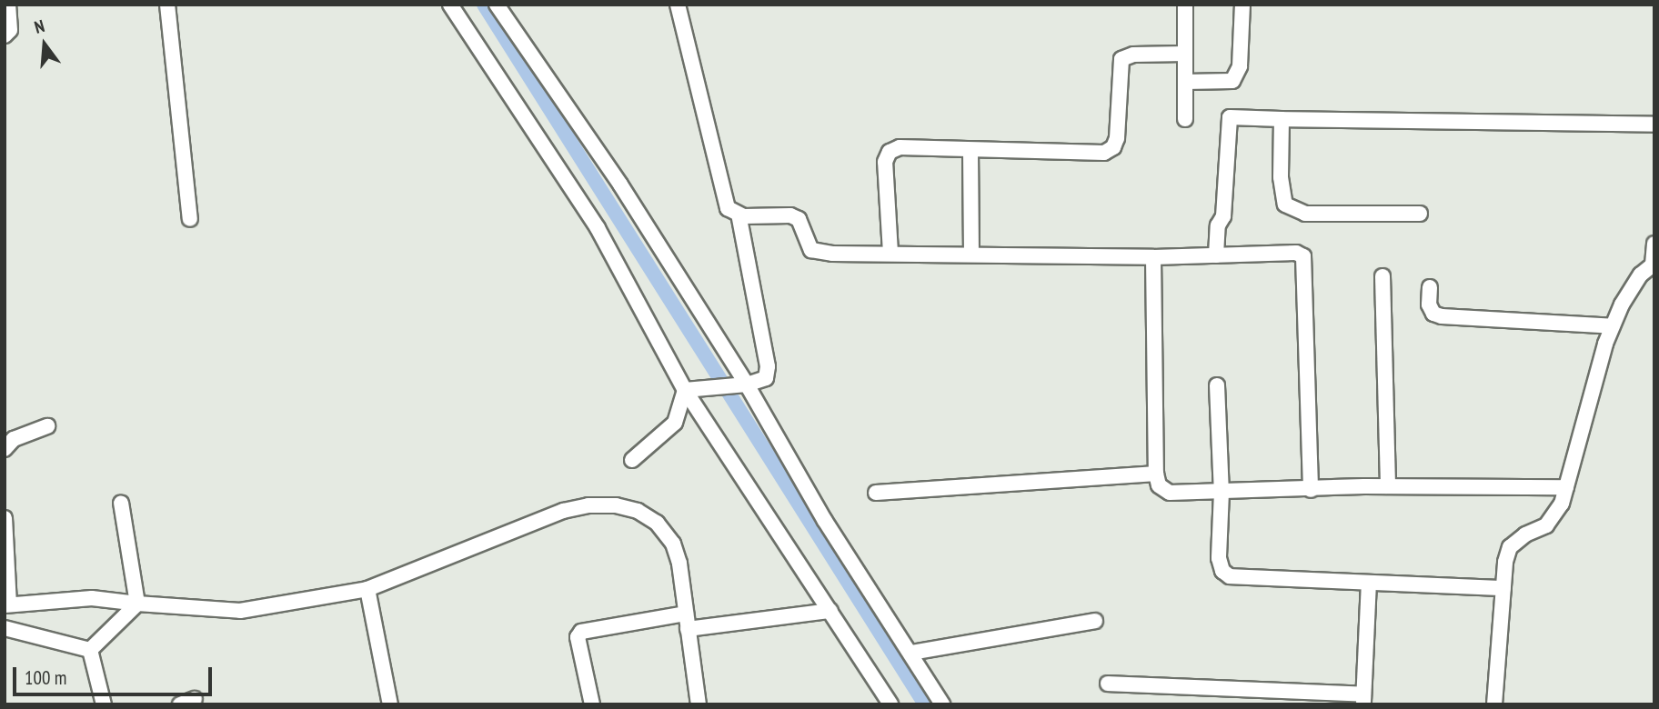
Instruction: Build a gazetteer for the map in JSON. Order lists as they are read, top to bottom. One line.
{"scale_bar":"100 m","north":"top"}
